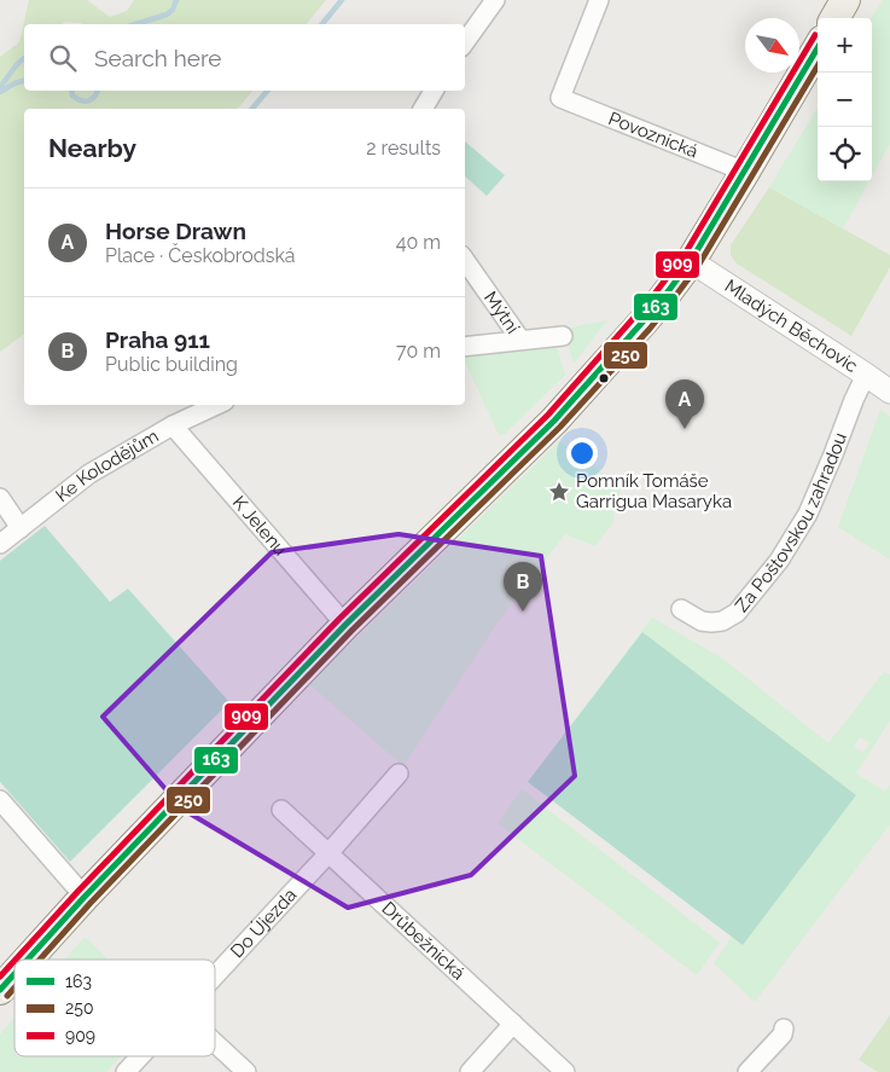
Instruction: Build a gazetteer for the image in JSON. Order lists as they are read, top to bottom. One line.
{"streets":{"street":["Povoznická","Mýtní","Mladých Běchovic","Ke Kolodějům","Za Poštovskou zahradou","K Jelenu","Do Újezda","Drůbežnická"]},"crossings":[["Mladých Běchovic","Za Poštovskou zahradou"],["Ke Kolodějům","K Jelenu"],["Do Újezda","Drůbežnická"]],"places":{"place":["Pomník Tomáše Garrigua Masaryka"]},"lines":["transit line 909","transit line 163","transit line 250"],"legend":["163","250","909"],"north":"bottom right","page":{"map_buttons":["+","−"],"search":"Search here","heading":["Nearby","2 results"],"list":[{"mark":"A","name":"Horse Drawn","note":"Place · Českobrodská","value":"40 m"},{"mark":"B","name":"Praha 911","note":"Public building","value":"70 m"}],"pins":["A","B"]}}
